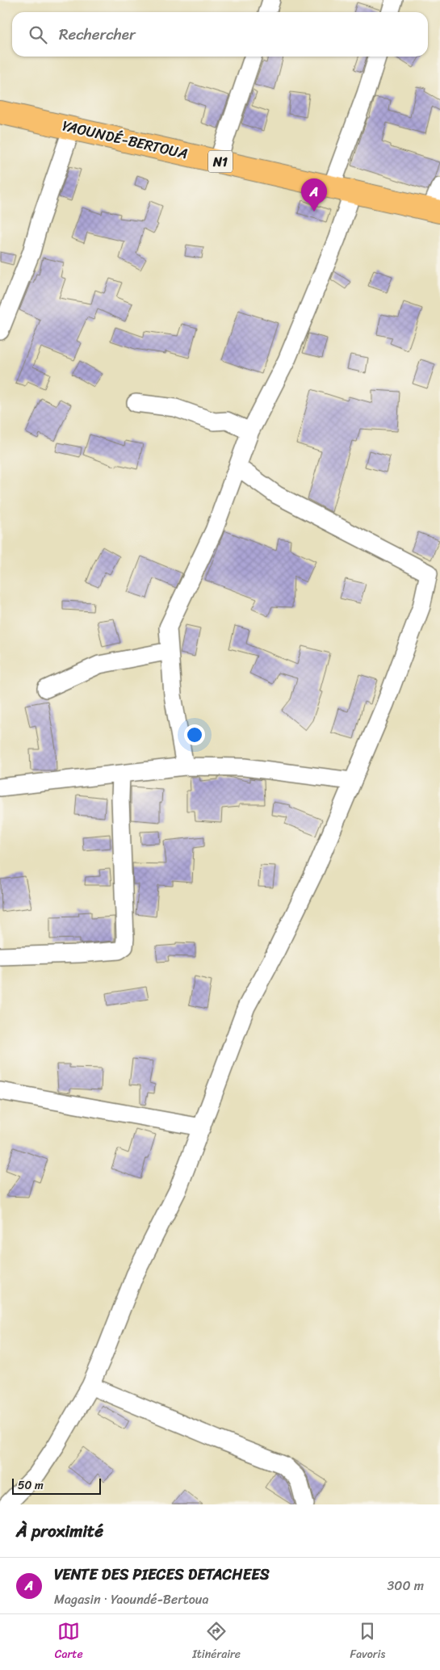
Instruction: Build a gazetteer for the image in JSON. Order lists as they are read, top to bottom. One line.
{"streets":{"highway":["YAOUNDÉ-BERTOUA","N1"]},"scale_bar":"50 m","page":{"search":"Rechercher","pins":"A","scale":"50 m","heading":"À proximité","list":[{"mark":"A","name":"VENTE DES PIECES DETACHEES","note":"Magasin · Yaoundé-Bertoua","value":"300 m"}],"nav":["Carte","Itinéraire","Favoris"]}}
